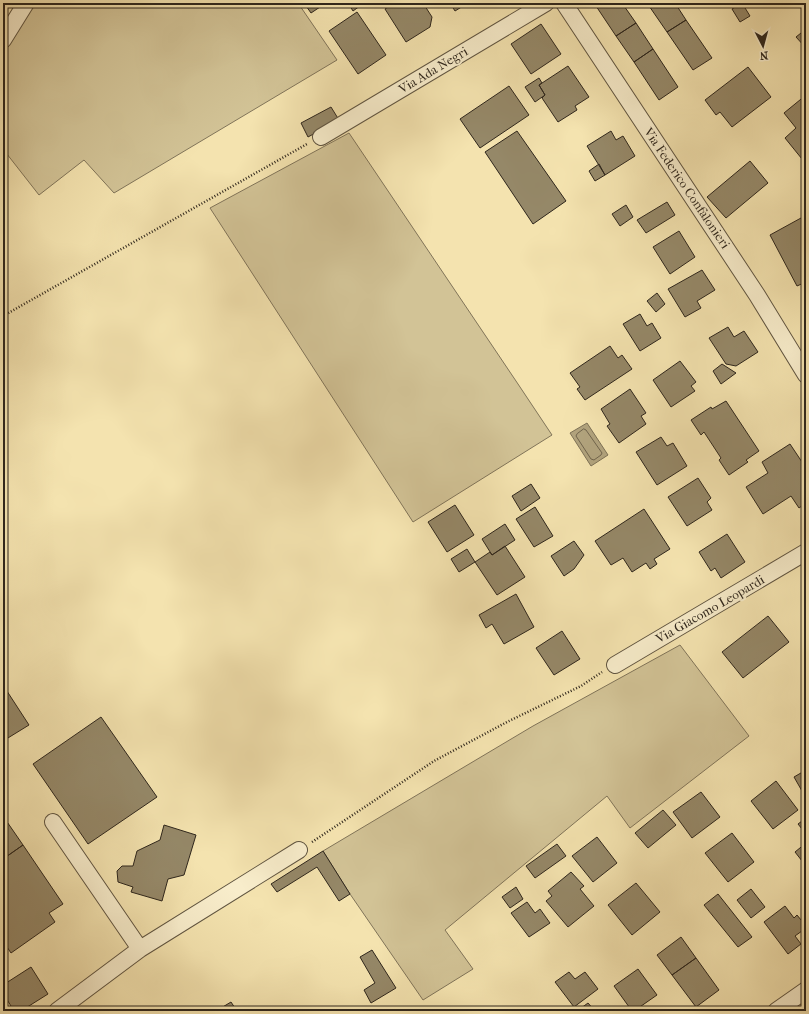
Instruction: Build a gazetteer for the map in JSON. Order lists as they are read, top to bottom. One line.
{"streets":{"street":["Via Ada Negri","Via Federico Confalonieri","Via Giacomo Leopardi"]},"north":"bottom"}
